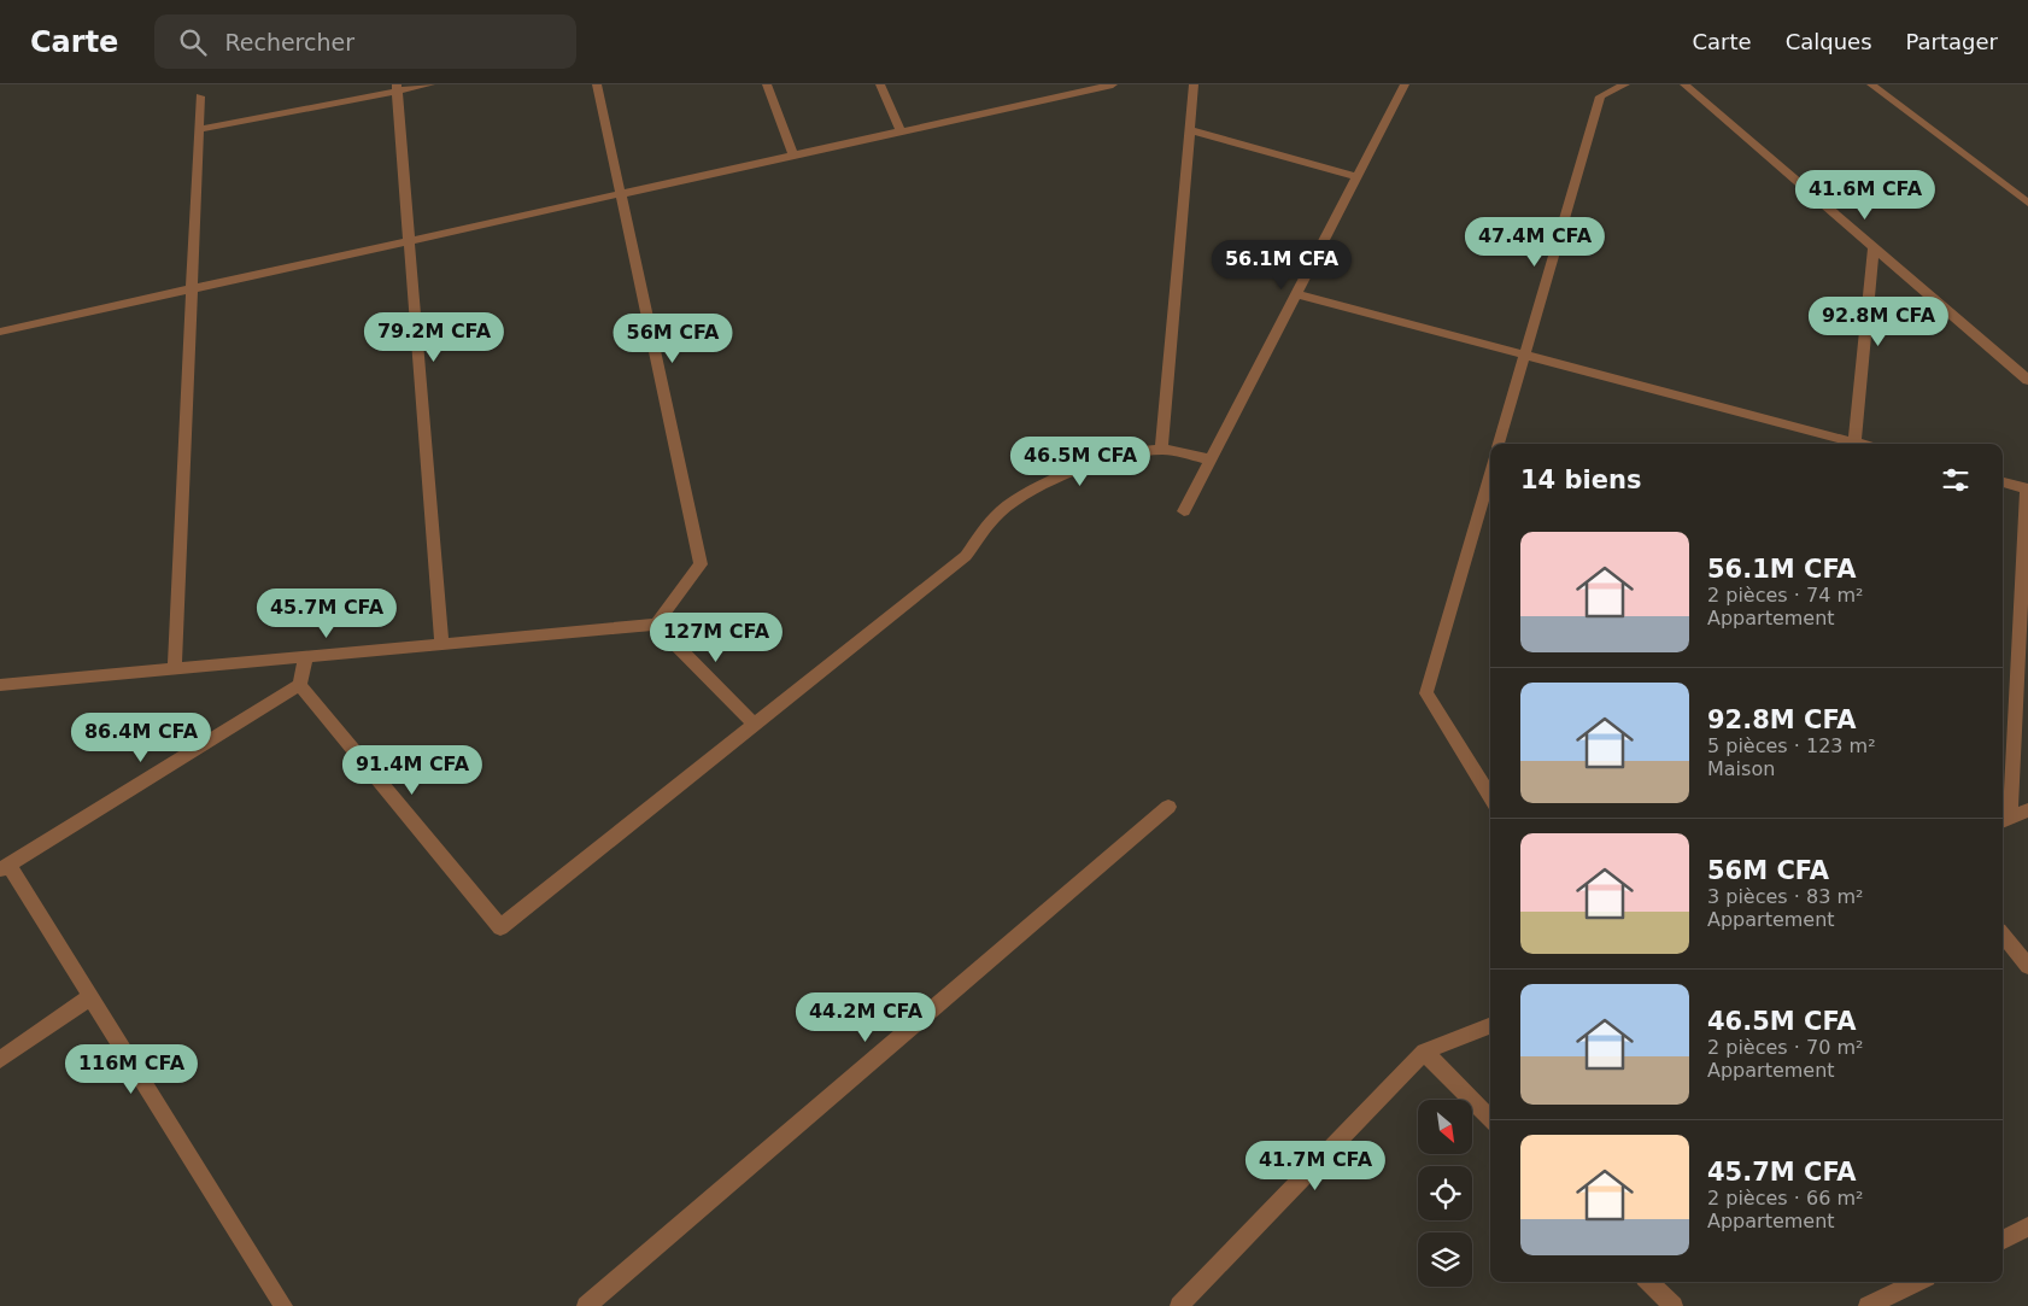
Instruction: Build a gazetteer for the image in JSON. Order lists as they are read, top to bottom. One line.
{"north":"bottom right","page":{"header":"Carte","search":"Rechercher","nav":["Carte","Calques","Partager"],"price":["41.6M CFA","47.4M CFA","56.1M CFA","92.8M CFA","79.2M CFA","56M CFA","46.5M CFA","45.7M CFA","127M CFA","86.4M CFA","91.4M CFA","44.2M CFA","116M CFA","41.7M CFA"],"heading":"14 biens","list":[{"name":"56.1M CFA","note":"2 pièces · 74 m² · Appartement"},{"name":"92.8M CFA","note":"5 pièces · 123 m² · Maison"},{"name":"56M CFA","note":"3 pièces · 83 m² · Appartement"},{"name":"46.5M CFA","note":"2 pièces · 70 m² · Appartement"},{"name":"45.7M CFA","note":"2 pièces · 66 m² · Appartement"}]}}
